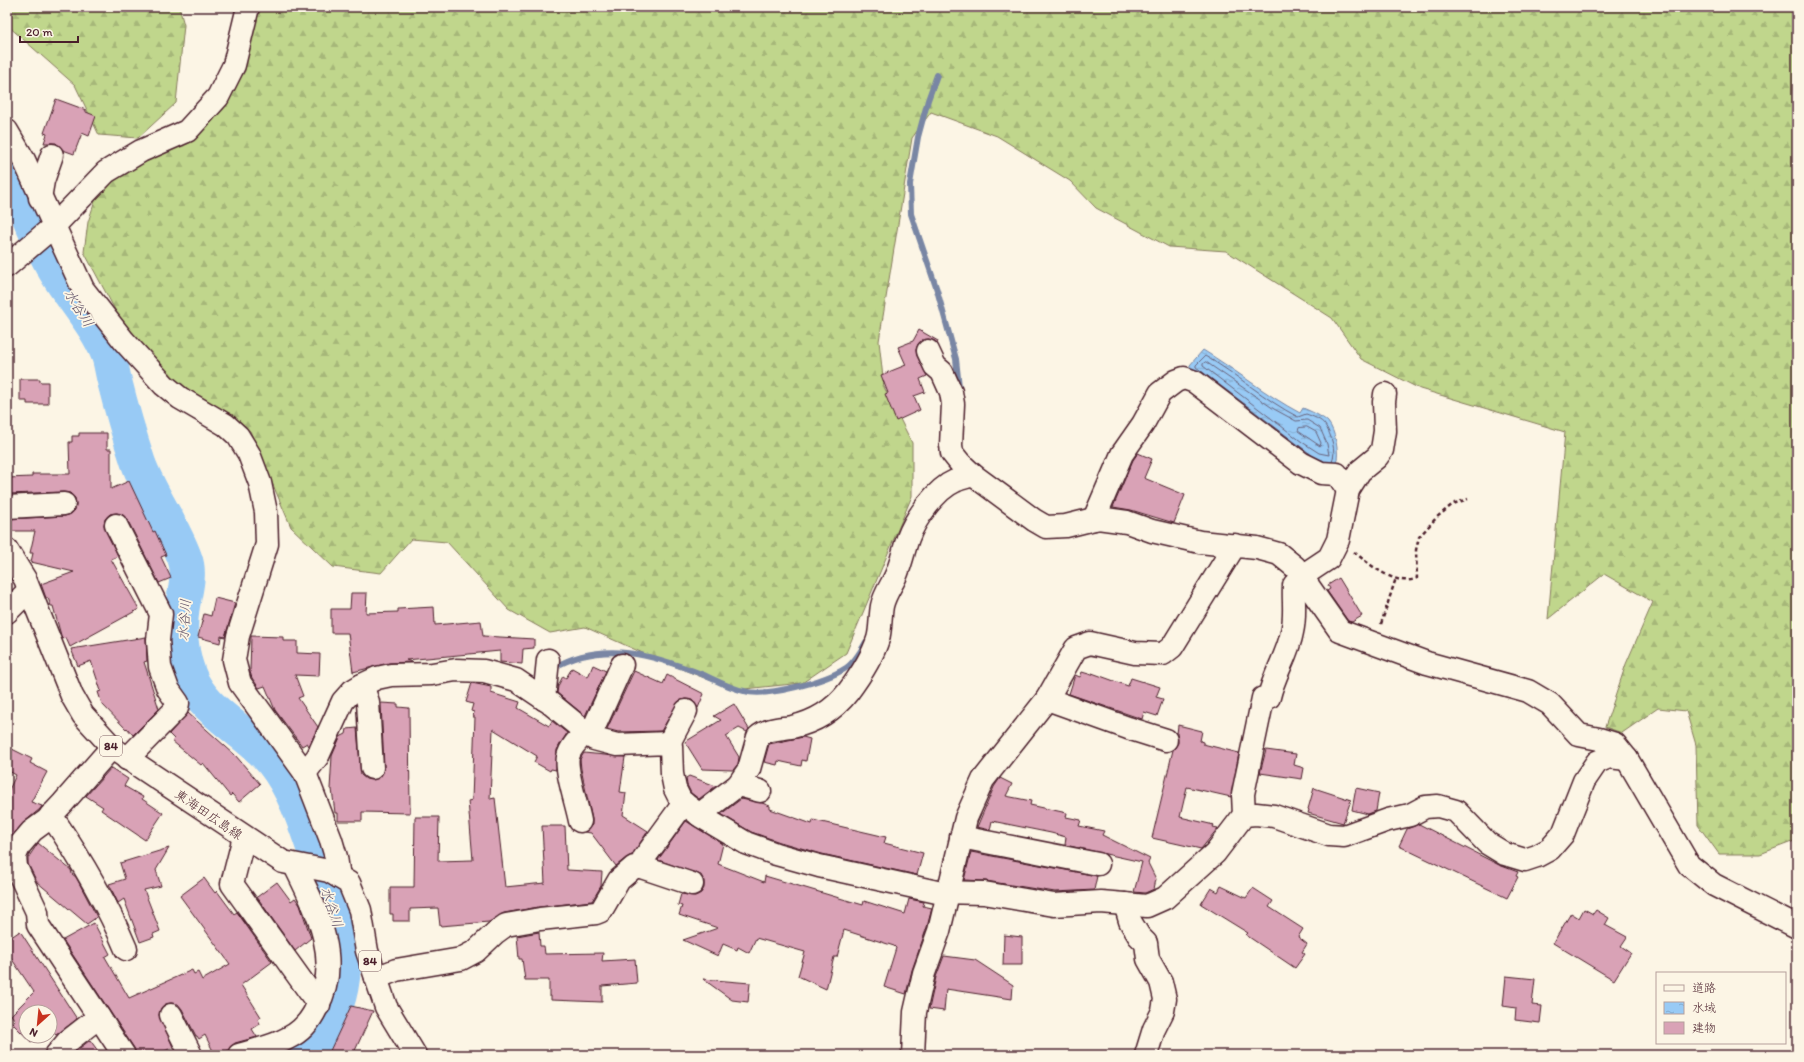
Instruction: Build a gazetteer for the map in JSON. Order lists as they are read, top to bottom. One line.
{"streets":{"street":["84","東海田広島線"]},"crossings":[["84","東海田広島線"]],"water":["水谷川"],"legend":["道路","水域","建物"],"scale_bar":"20 m","north":"bottom left"}
